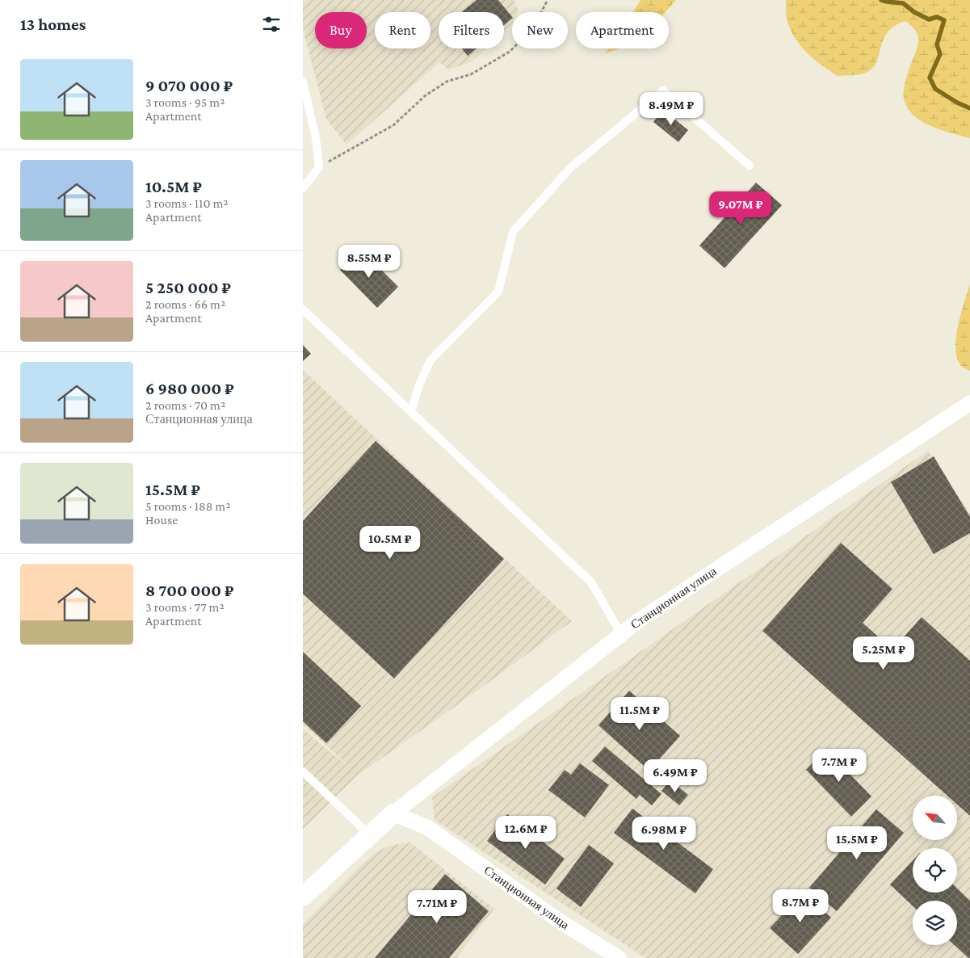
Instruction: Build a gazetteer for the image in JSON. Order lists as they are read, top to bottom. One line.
{"streets":{"street":["Станционная улица"]},"north":"top left","page":{"heading":"13 homes","chip":["Buy","Rent","Filters","New","Apartment"],"list":[{"name":"9 070 000 ₽","note":"3 rooms · 95 m² · Apartment"},{"name":"10.5M ₽","note":"3 rooms · 110 m² · Apartment"},{"name":"5 250 000 ₽","note":"2 rooms · 66 m² · Apartment"},{"name":"6 980 000 ₽","note":"2 rooms · 70 m² · Станционная улица"},{"name":"15.5M ₽","note":"5 rooms · 188 m² · House"},{"name":"8 700 000 ₽","note":"3 rooms · 77 m² · Apartment"}],"price":["8.49M ₽","9.07M ₽","8.55M ₽","10.5M ₽","5.25M ₽","11.5M ₽","7.7M ₽","6.49M ₽","12.6M ₽","6.98M ₽","15.5M ₽","8.7M ₽","7.71M ₽"]}}
